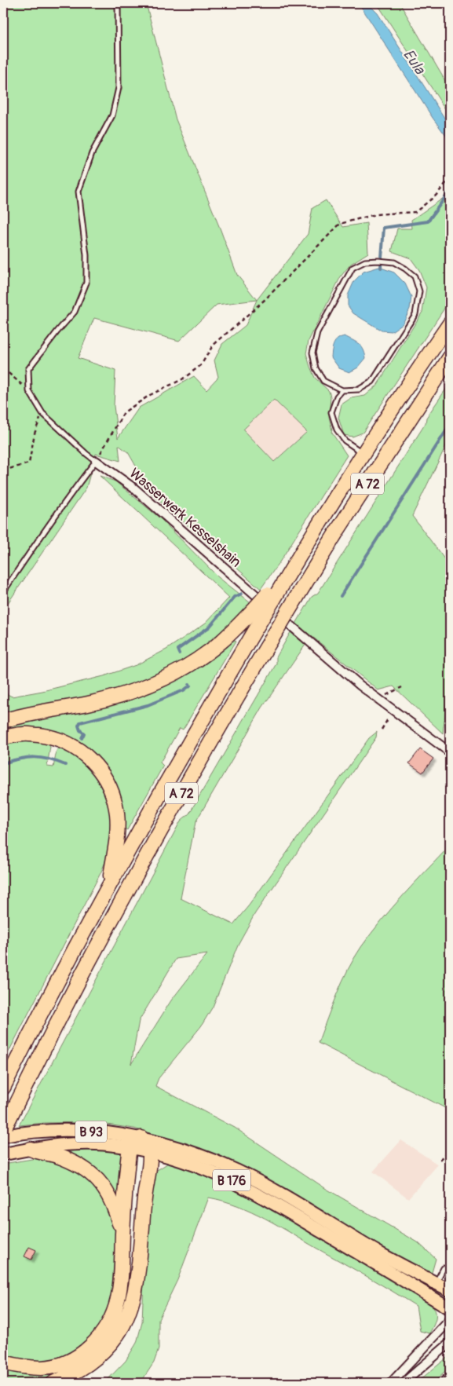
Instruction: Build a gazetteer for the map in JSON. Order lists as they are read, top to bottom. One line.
{"streets":{"highway":["A 72"],"main road":["B 93","B 176"],"street":["Wasserwerk Kesselshain"]},"crossings":[["A 72","Wasserwerk Kesselshain"],["A 72","B 93"],["B 93","B 176"]],"water":["Eula"]}
